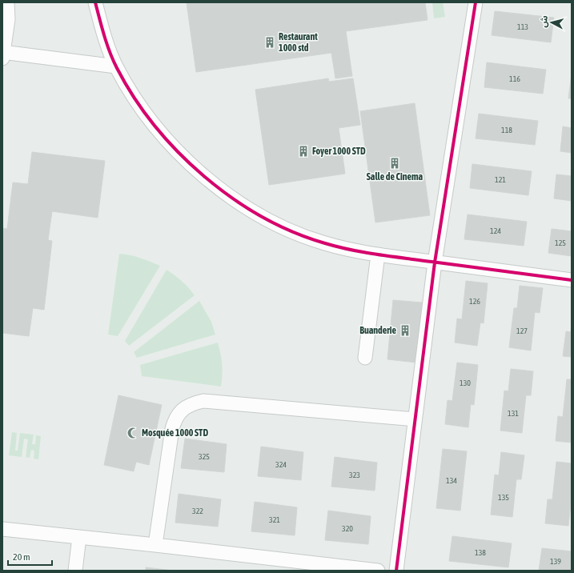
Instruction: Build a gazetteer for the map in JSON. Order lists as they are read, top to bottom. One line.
{"places":{"building":["Restaurant 1000 std","Foyer 1000 STD","Salle de Cinema","Buanderie"],"mosque":["Mosquée 1000 STD"]},"house_numbers":["113","116","118","121","124","125","126","127","130","131","325","324","323","134","135","322","321","320","138","139"],"scale_bar":"20 m","north":"left"}
